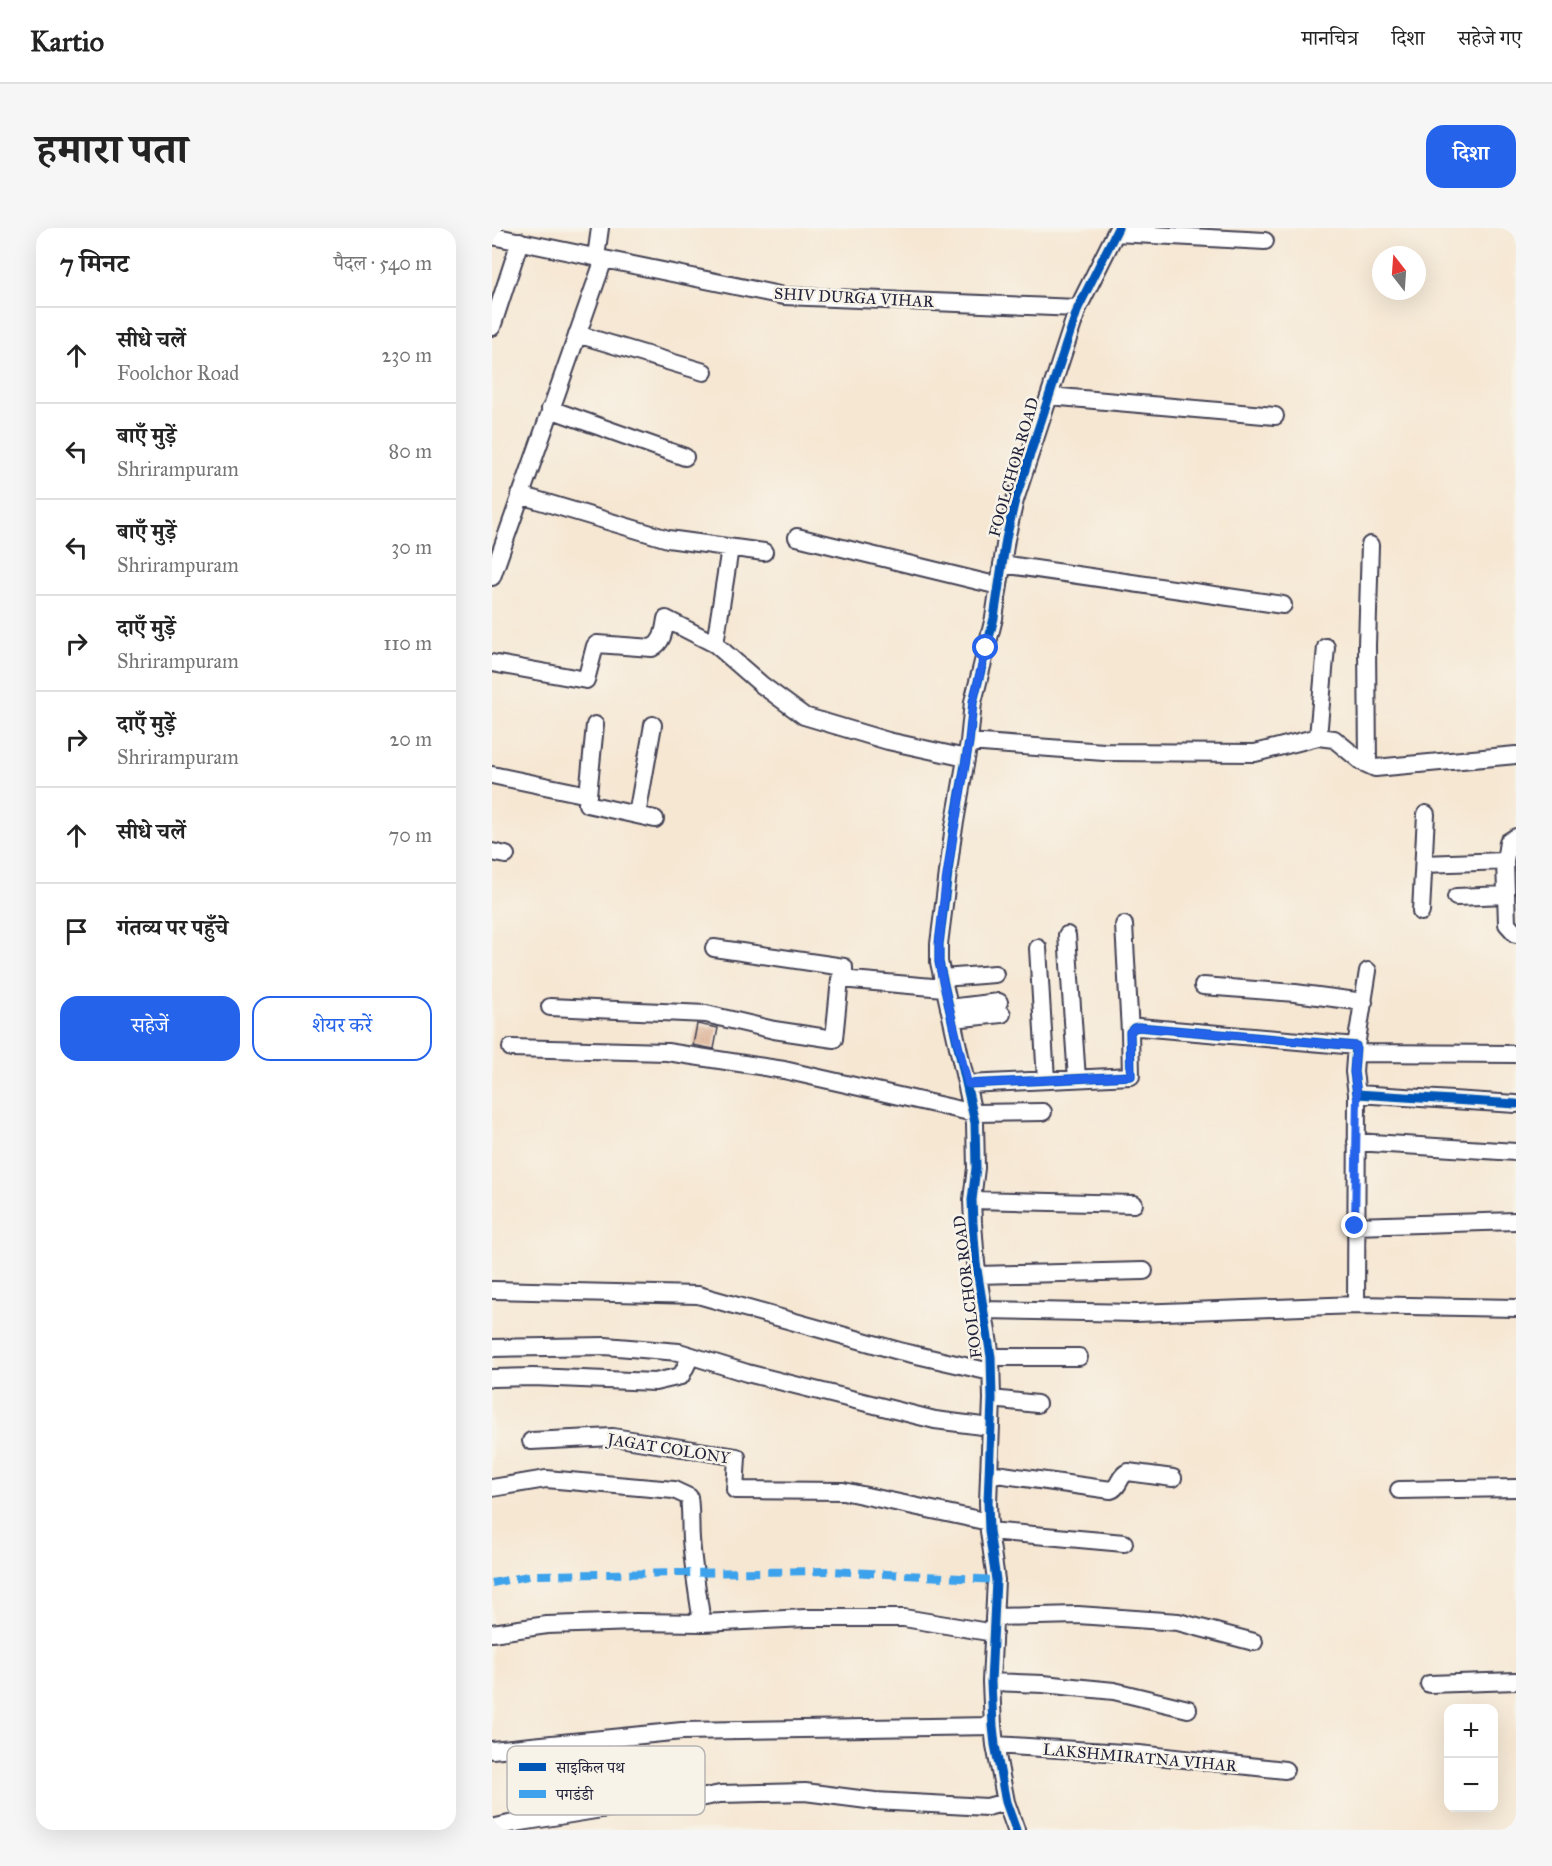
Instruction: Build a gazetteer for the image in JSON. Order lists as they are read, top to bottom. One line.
{"streets":{"street":["SHIV DURGA VIHAR","FOOLCHOR ROAD","JAGAT COLONY","LAKSHMIRATNA VIHAR"]},"crossings":[["SHIV DURGA VIHAR","FOOLCHOR ROAD"],["FOOLCHOR ROAD","JAGAT COLONY"],["FOOLCHOR ROAD","LAKSHMIRATNA VIHAR"]],"legend":["साइकिल पथ","पगडंडी"],"north":"top","page":{"header":"Kartio","nav":["मानचित्र","दिशा","सहेजे गए"],"title":"हमारा पता","buttons":["दिशा",["सहेजें","शेयर करें"]],"heading":["7 मिनट","पैदल · 540 m"],"list":[["सीधे चलें","Foolchor Road","230 m"],["बाएँ मुड़ें","Shrirampuram","80 m"],["बाएँ मुड़ें","Shrirampuram","30 m"],["दाएँ मुड़ें","Shrirampuram","110 m"],["दाएँ मुड़ें","Shrirampuram","20 m"],["सीधे चलें","70 m"],"गंतव्य पर पहुँचे"],"map_buttons":["+","−"]}}
